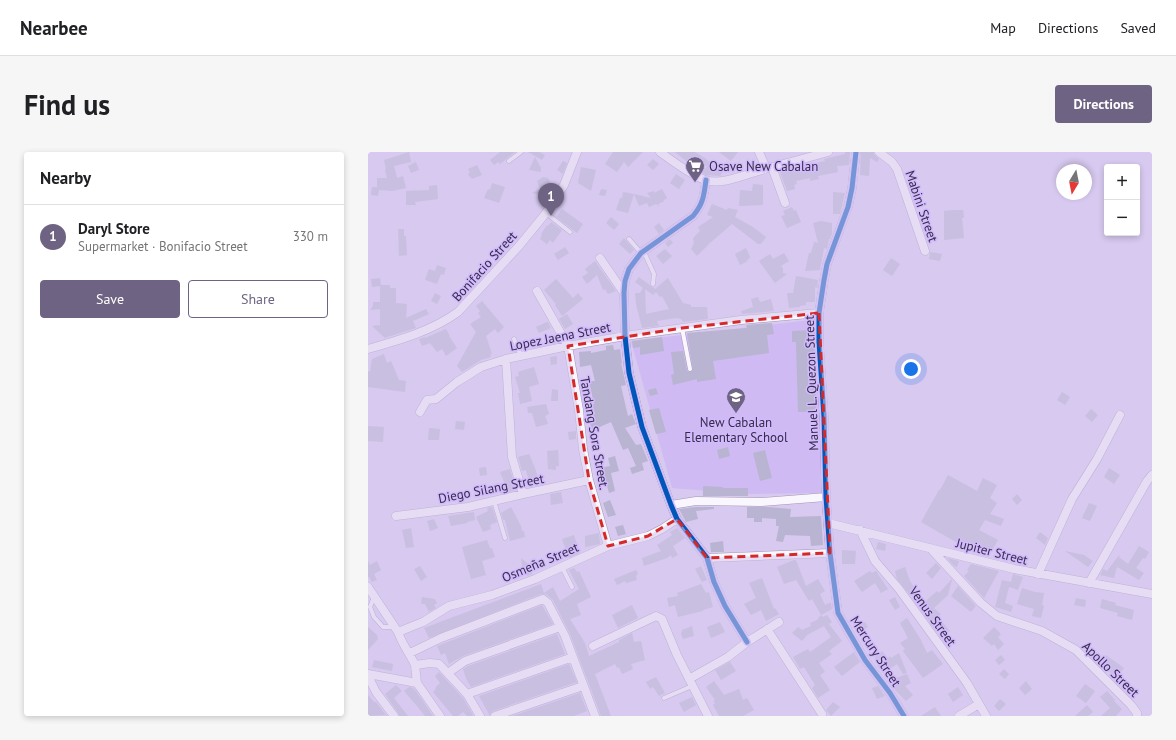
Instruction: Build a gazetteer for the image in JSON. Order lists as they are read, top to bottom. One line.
{"streets":{"street":["Mabini Street","Bonifacio Street","Lopez Jaena Street","Manuel L. Quezon Street","Tandang Sora Street.","Diego Silang Street","Jupiter Street","Osmeña Street","Venus Street","Mercury Street","Apollo Street"]},"crossings":[["Lopez Jaena Street","Manuel L. Quezon Street"],["Lopez Jaena Street","Tandang Sora Street."],["Manuel L. Quezon Street","Jupiter Street"],["Manuel L. Quezon Street","Mercury Street"],["Tandang Sora Street.","Diego Silang Street"],["Tandang Sora Street.","Osmeña Street"],["Jupiter Street","Venus Street"],["Jupiter Street","Mercury Street"],["Jupiter Street","Apollo Street"]],"places":{"supermarket":["Osave New Cabalan"],"school or university":["New Cabalan Elementary School"]},"north":"bottom","page":{"header":"Nearbee","nav":["Map","Directions","Saved"],"buttons":["Directions",["Save","Share"]],"title":"Find us","heading":"Nearby","map_buttons":["+","−"],"pins":"1","list":[{"mark":"1","name":"Daryl Store","note":"Supermarket · Bonifacio Street","value":"330 m"}]}}
